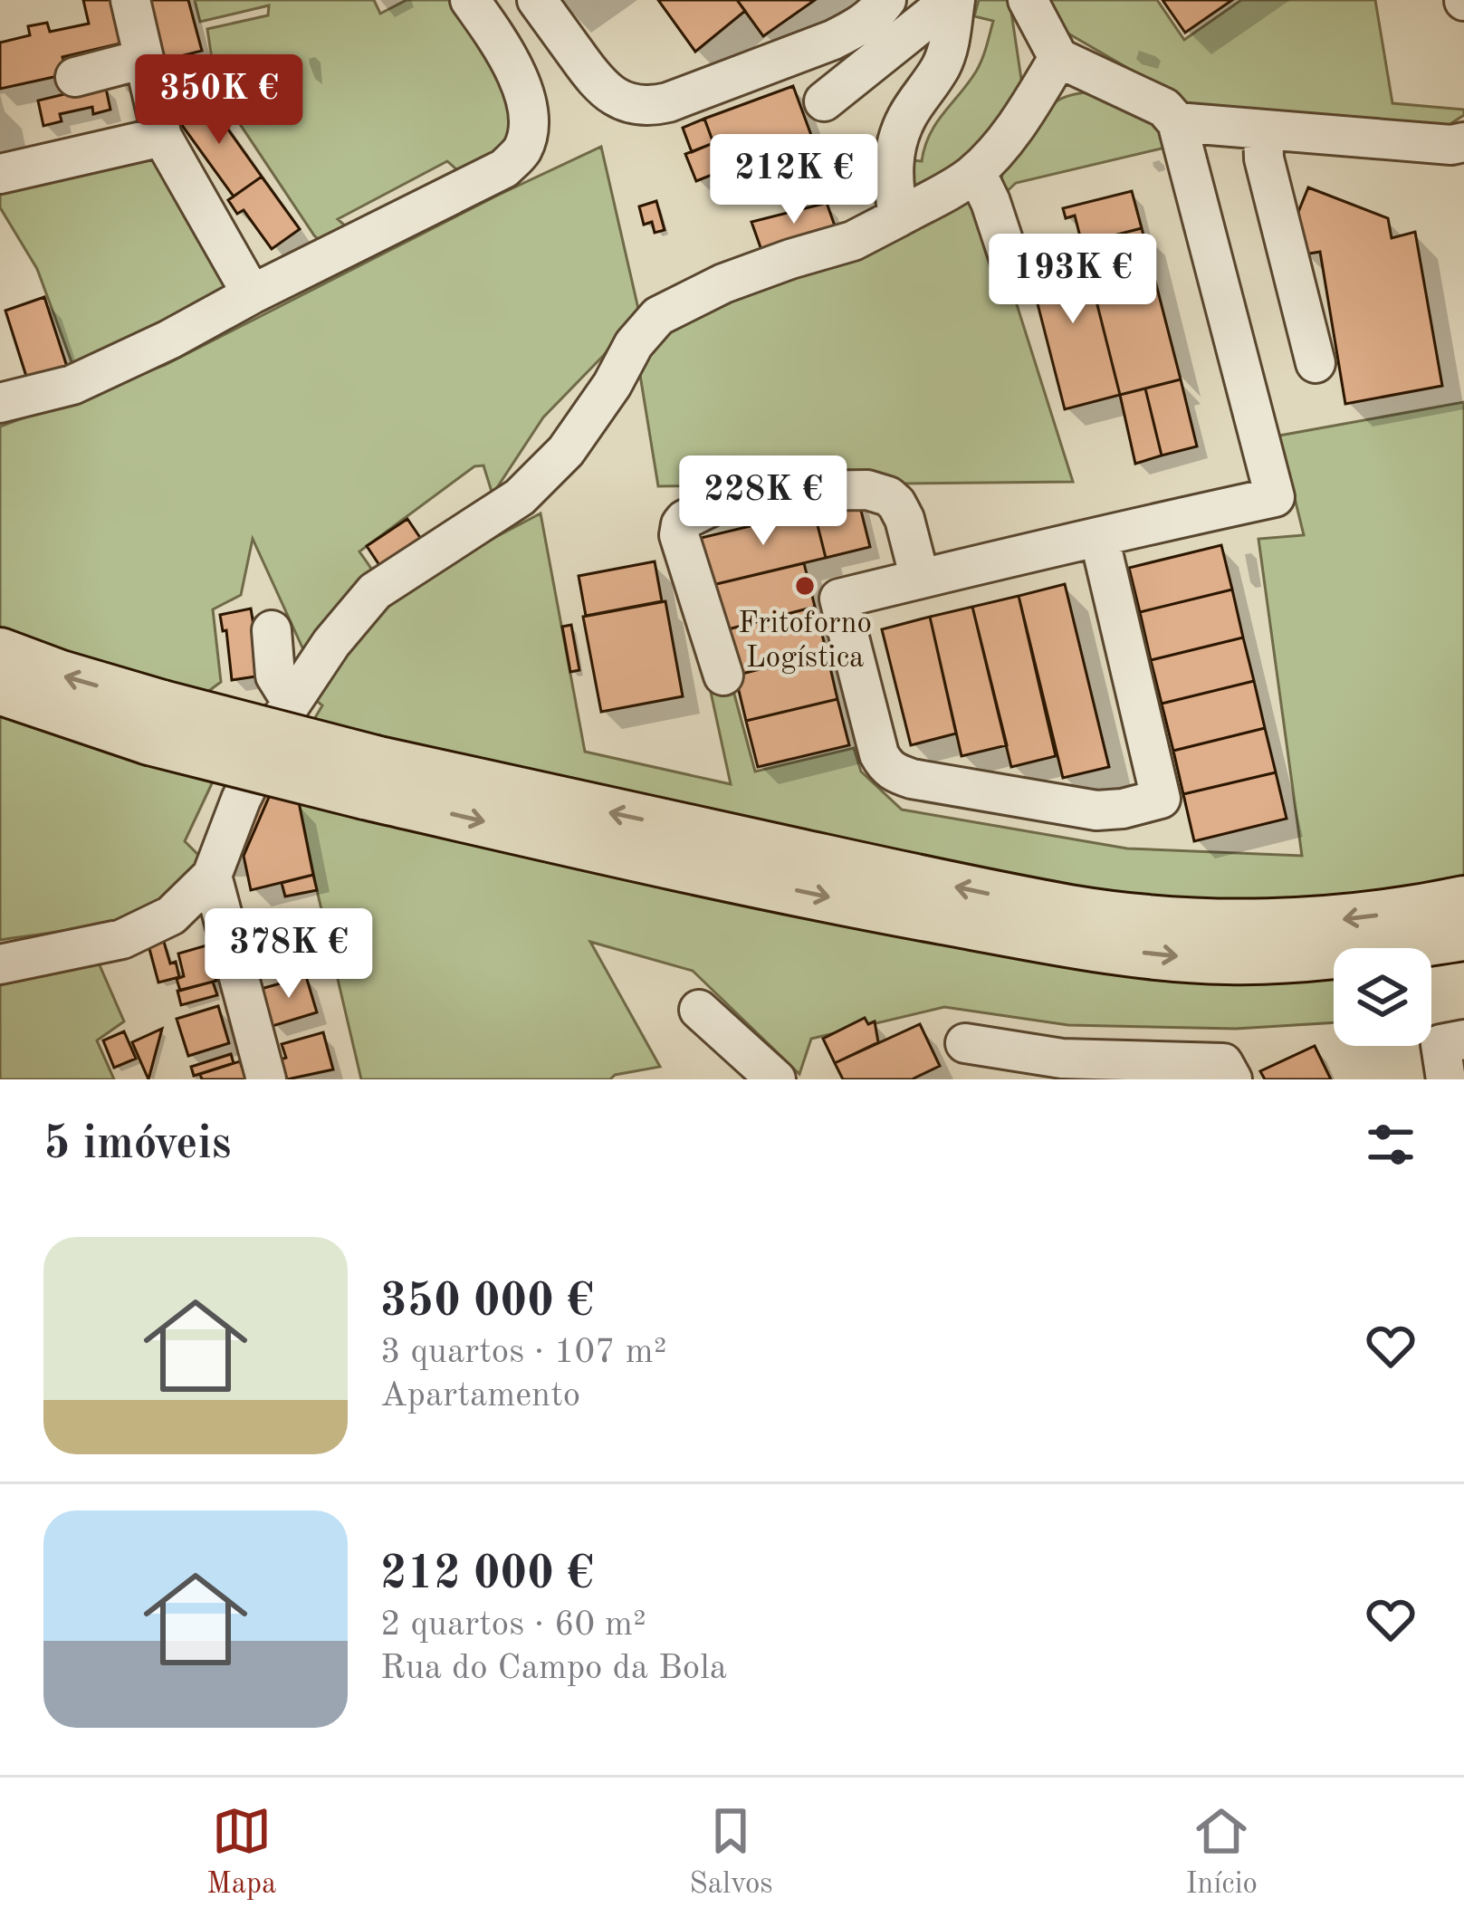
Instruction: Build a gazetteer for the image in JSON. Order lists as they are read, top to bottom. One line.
{"places":["Fritoforno Logística"],"page":{"price":["350K €","212K €","193K €","228K €","378K €"],"heading":"5 imóveis","list":[{"name":"350 000 €","note":"3 quartos · 107 m² · Apartamento"},{"name":"212 000 €","note":"2 quartos · 60 m² · Rua do Campo da Bola"}],"tabs":["Mapa","Salvos","Início"]}}
